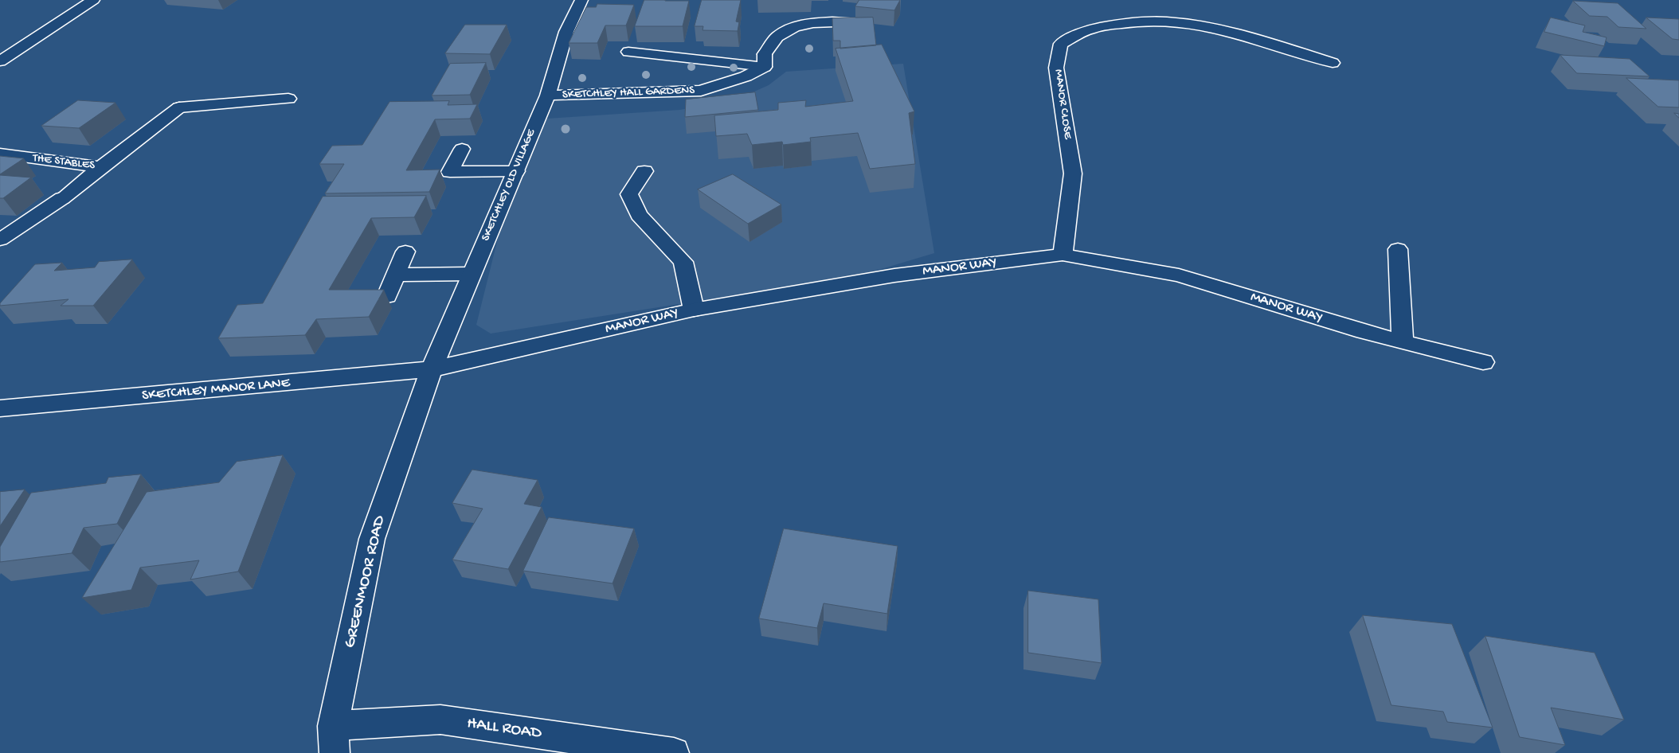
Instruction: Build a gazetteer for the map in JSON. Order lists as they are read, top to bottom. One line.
{"streets":{"street":["SKETCHLEY HALL GARDENS","MANOR CLOSE","THE STABLES","SKETCHLEY OLD VILLAGE","MANOR WAY","SKETCHLEY MANOR LANE","GREENMOOR ROAD","HALL ROAD"]},"crossings":[["SKETCHLEY HALL GARDENS","SKETCHLEY OLD VILLAGE"],["MANOR CLOSE","MANOR WAY"],["SKETCHLEY OLD VILLAGE","MANOR WAY"],["SKETCHLEY OLD VILLAGE","SKETCHLEY MANOR LANE"],["SKETCHLEY OLD VILLAGE","GREENMOOR ROAD"],["MANOR WAY","SKETCHLEY MANOR LANE"],["MANOR WAY","GREENMOOR ROAD"],["SKETCHLEY MANOR LANE","GREENMOOR ROAD"],["GREENMOOR ROAD","HALL ROAD"]]}
